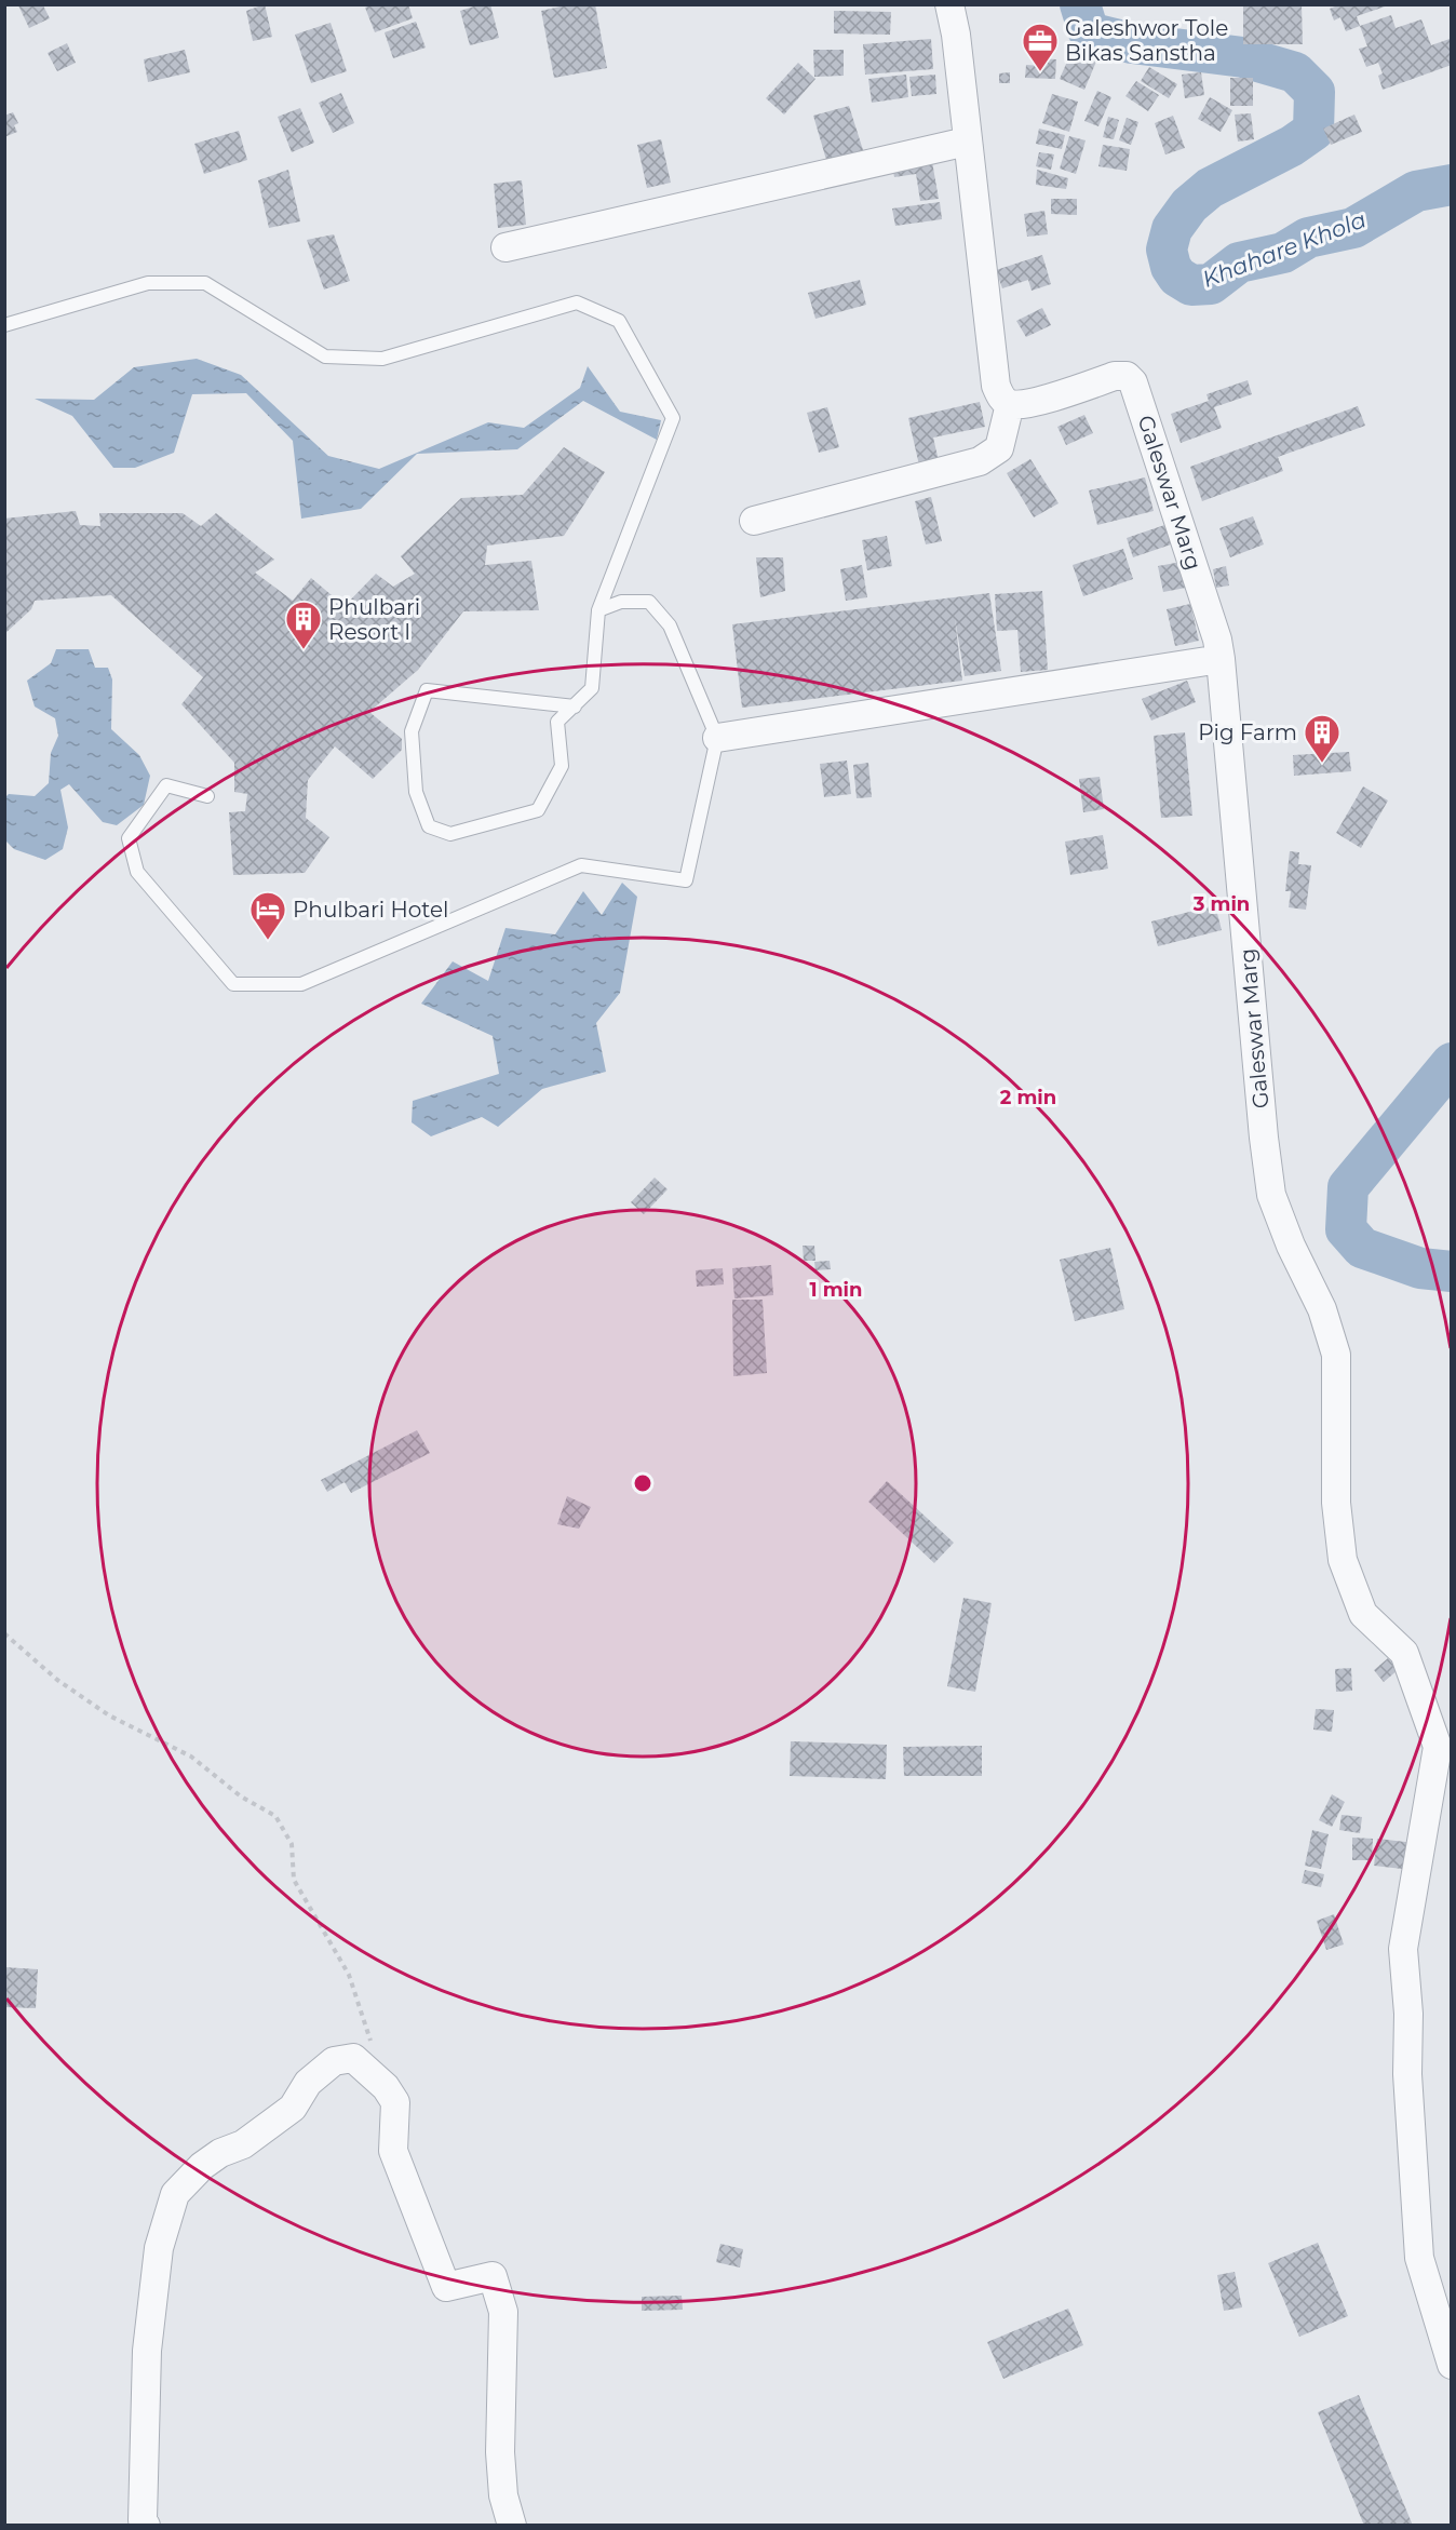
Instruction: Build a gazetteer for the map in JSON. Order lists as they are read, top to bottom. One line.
{"streets":{"street":["Galeswar Marg"]},"water":["Khahare Khola"],"places":{"office":["Galeshwor Tole Bikas Sanstha"],"building":["Phulbari Resort l","Pig Farm"],"hotel":["Phulbari Hotel"]},"rings":["3 min","2 min","1 min"]}
